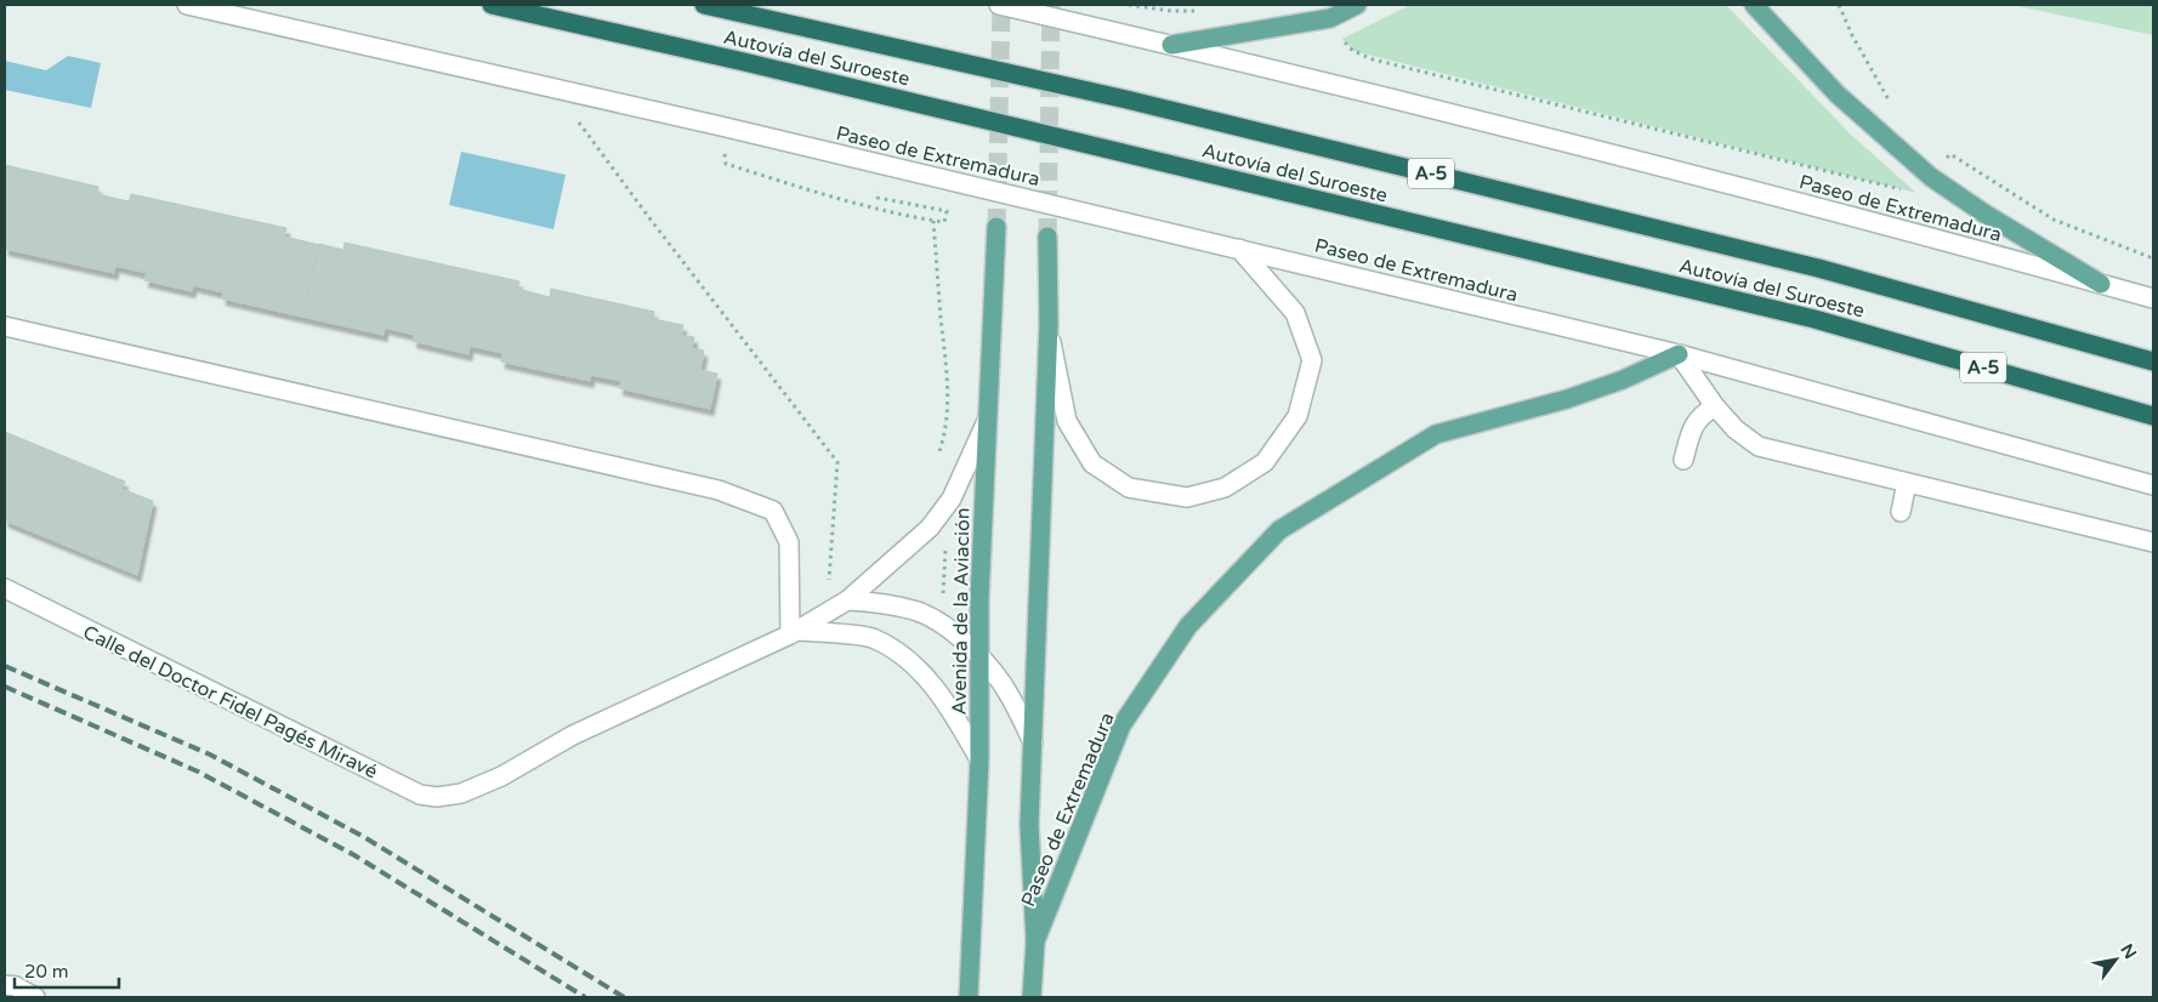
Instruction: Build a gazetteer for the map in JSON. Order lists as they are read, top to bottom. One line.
{"streets":{"highway":["Autovía del Suroeste","A-5"],"main road":["Paseo de Extremadura","Avenida de la Aviación"],"street":["Calle del Doctor Fidel Pagés Miravé"]},"crossings":[["Avenida de la Aviación","Calle del Doctor Fidel Pagés Miravé"]],"scale_bar":"20 m","north":"top right"}
